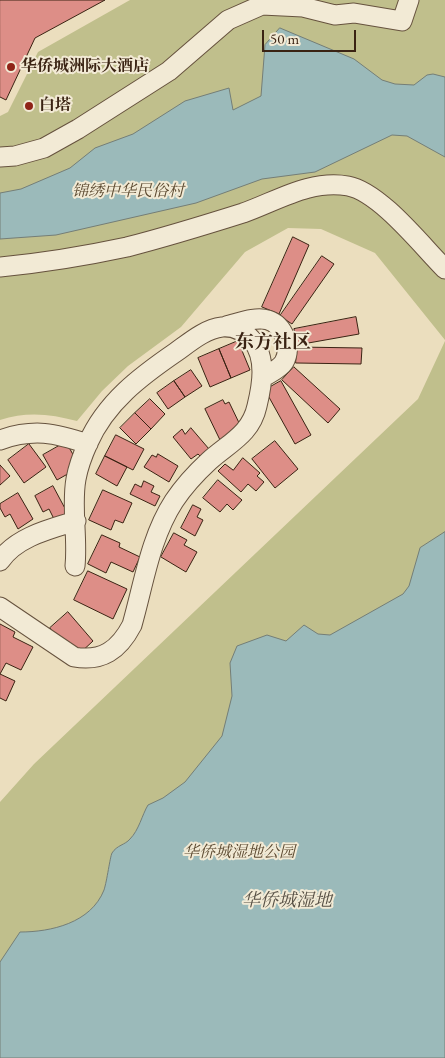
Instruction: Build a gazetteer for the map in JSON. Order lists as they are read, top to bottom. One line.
{"districts":["东方社区"],"water":["华侨城湿地"],"parks":["锦绣中华民俗村","华侨城湿地公园"],"places":["华侨城洲际大酒店","白塔"],"scale_bar":"50 m"}
